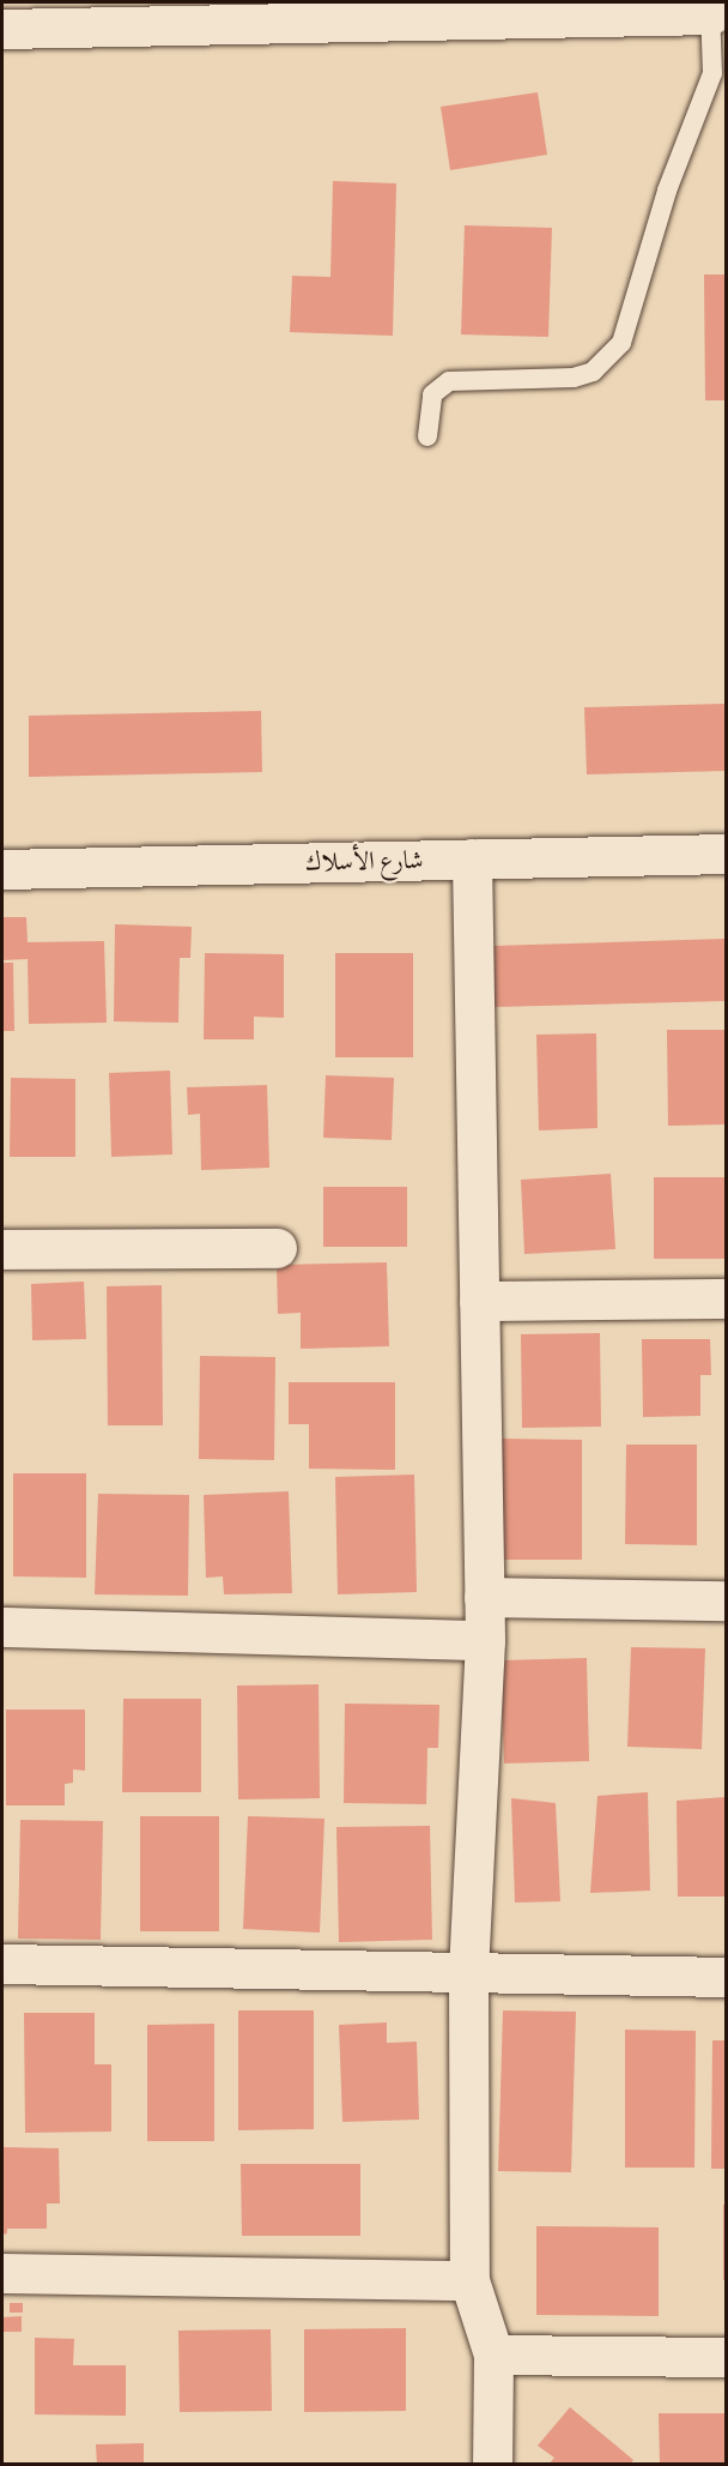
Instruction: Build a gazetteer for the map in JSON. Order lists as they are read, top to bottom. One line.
{"streets":{"street":["شارع الأسلاك"]}}
